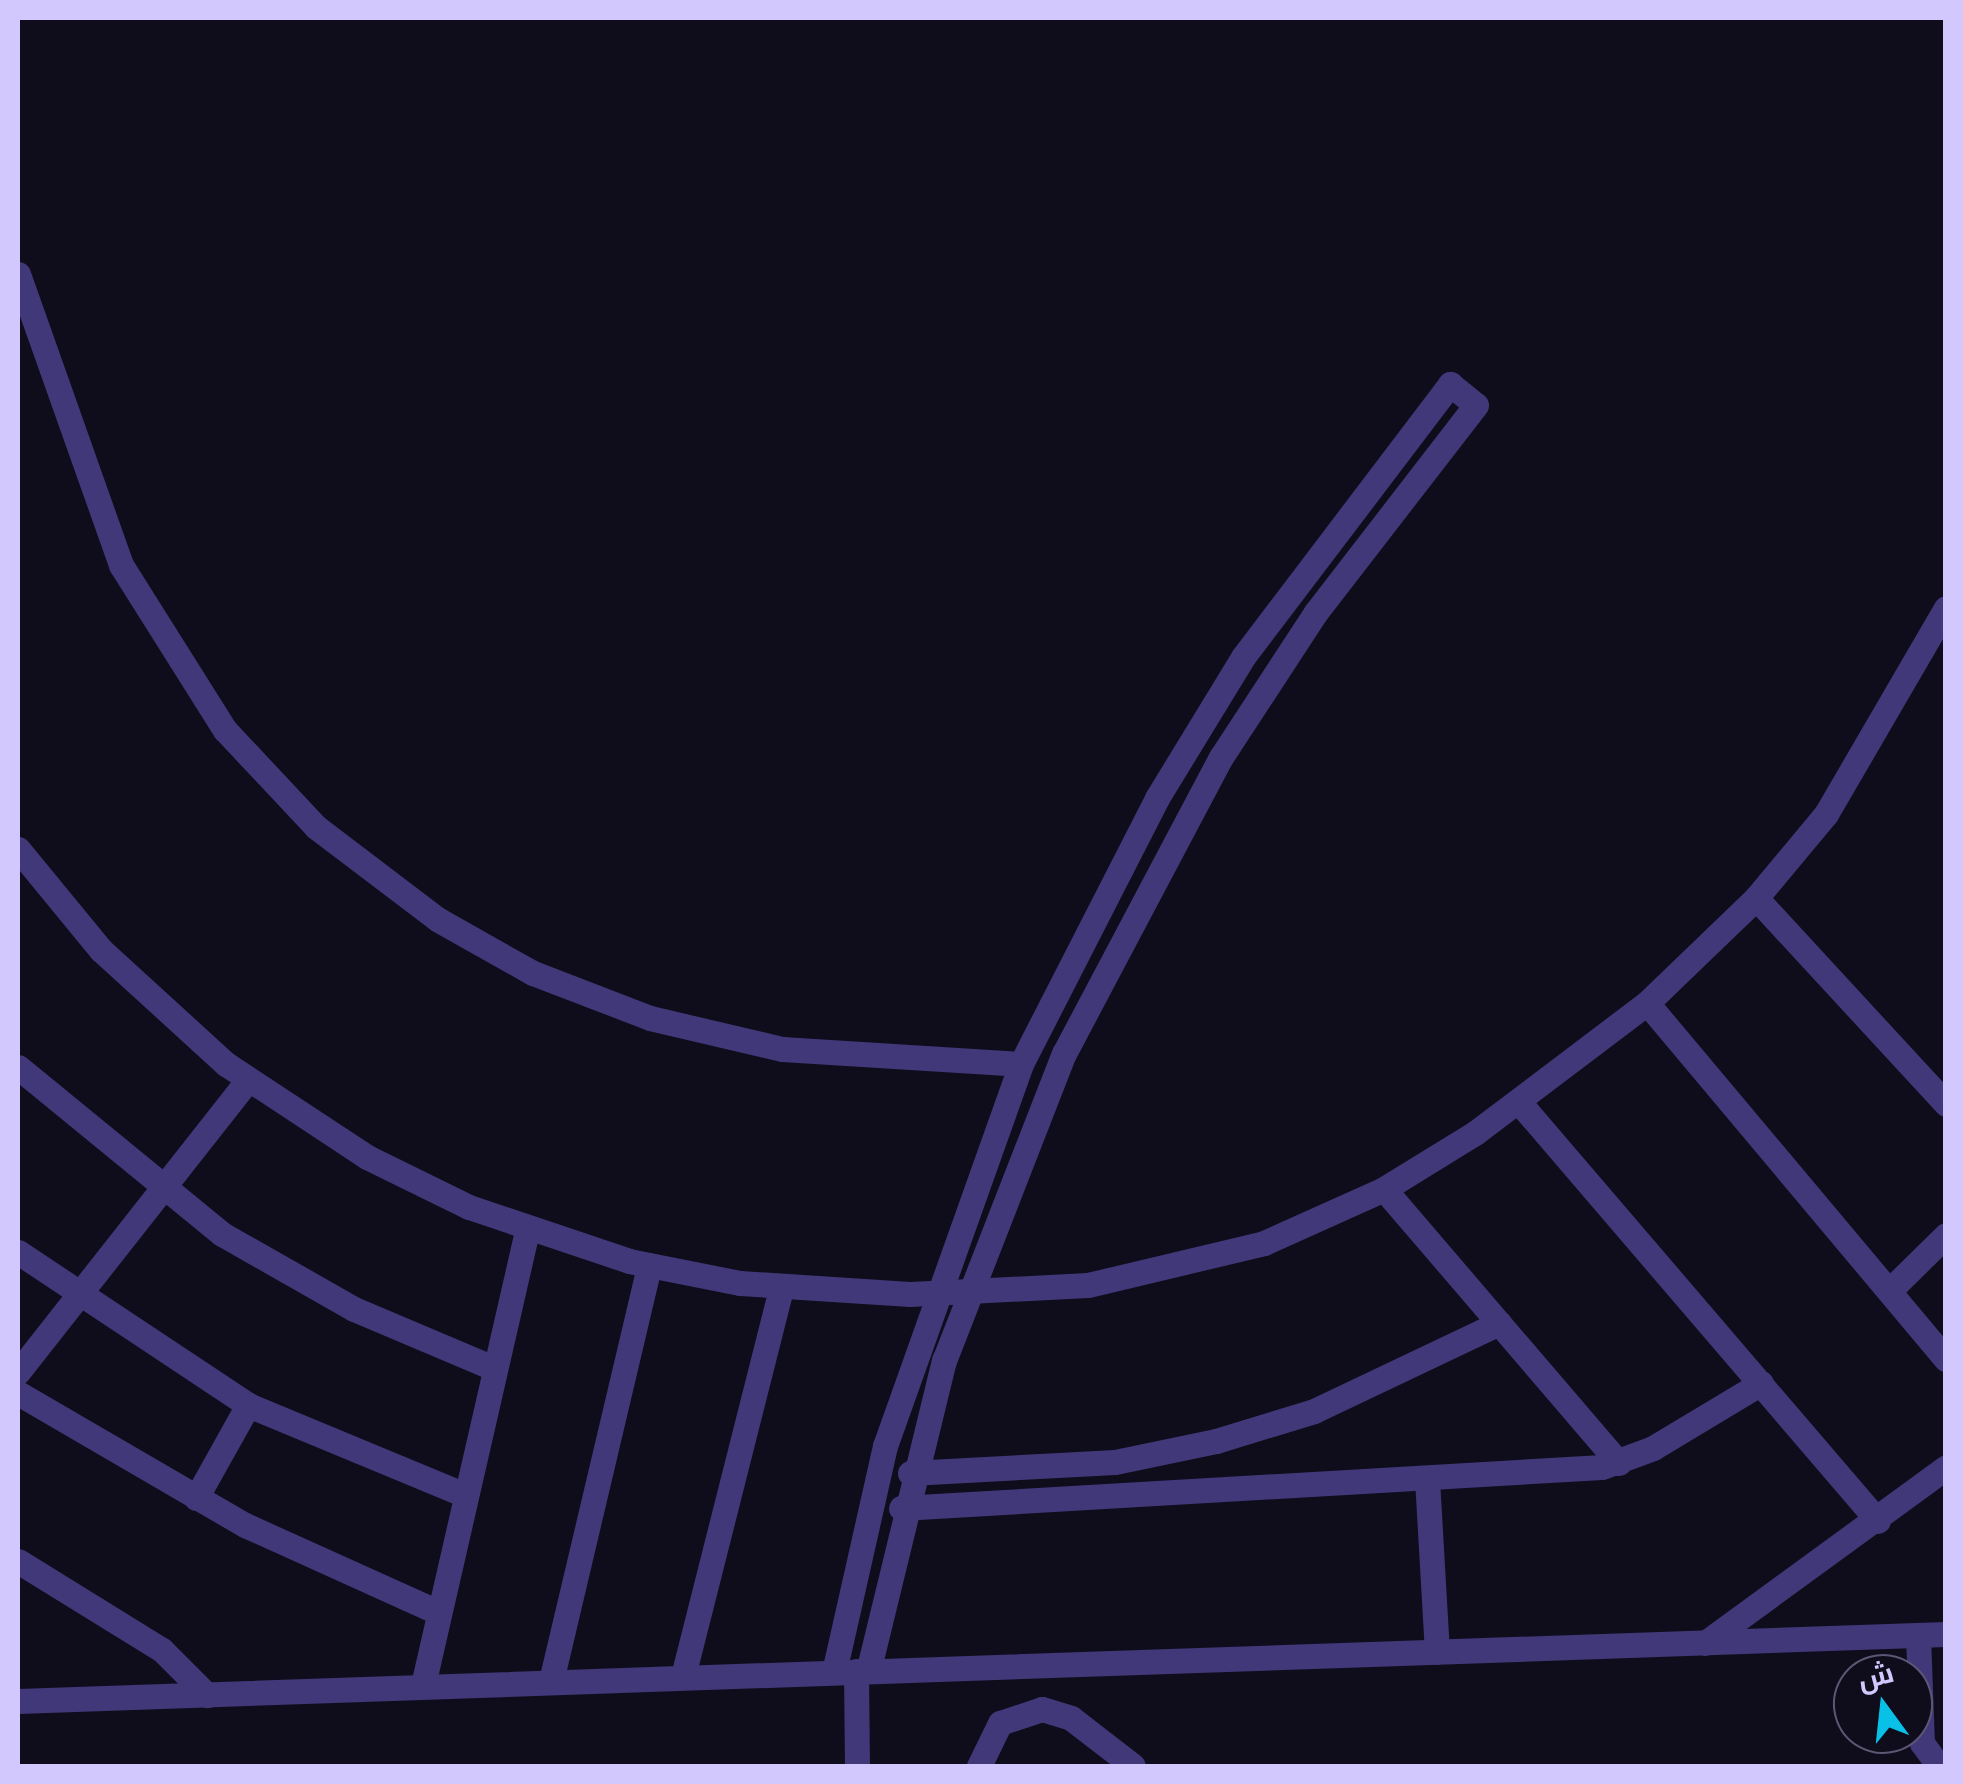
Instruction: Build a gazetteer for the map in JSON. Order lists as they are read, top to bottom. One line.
{"north":"top"}
